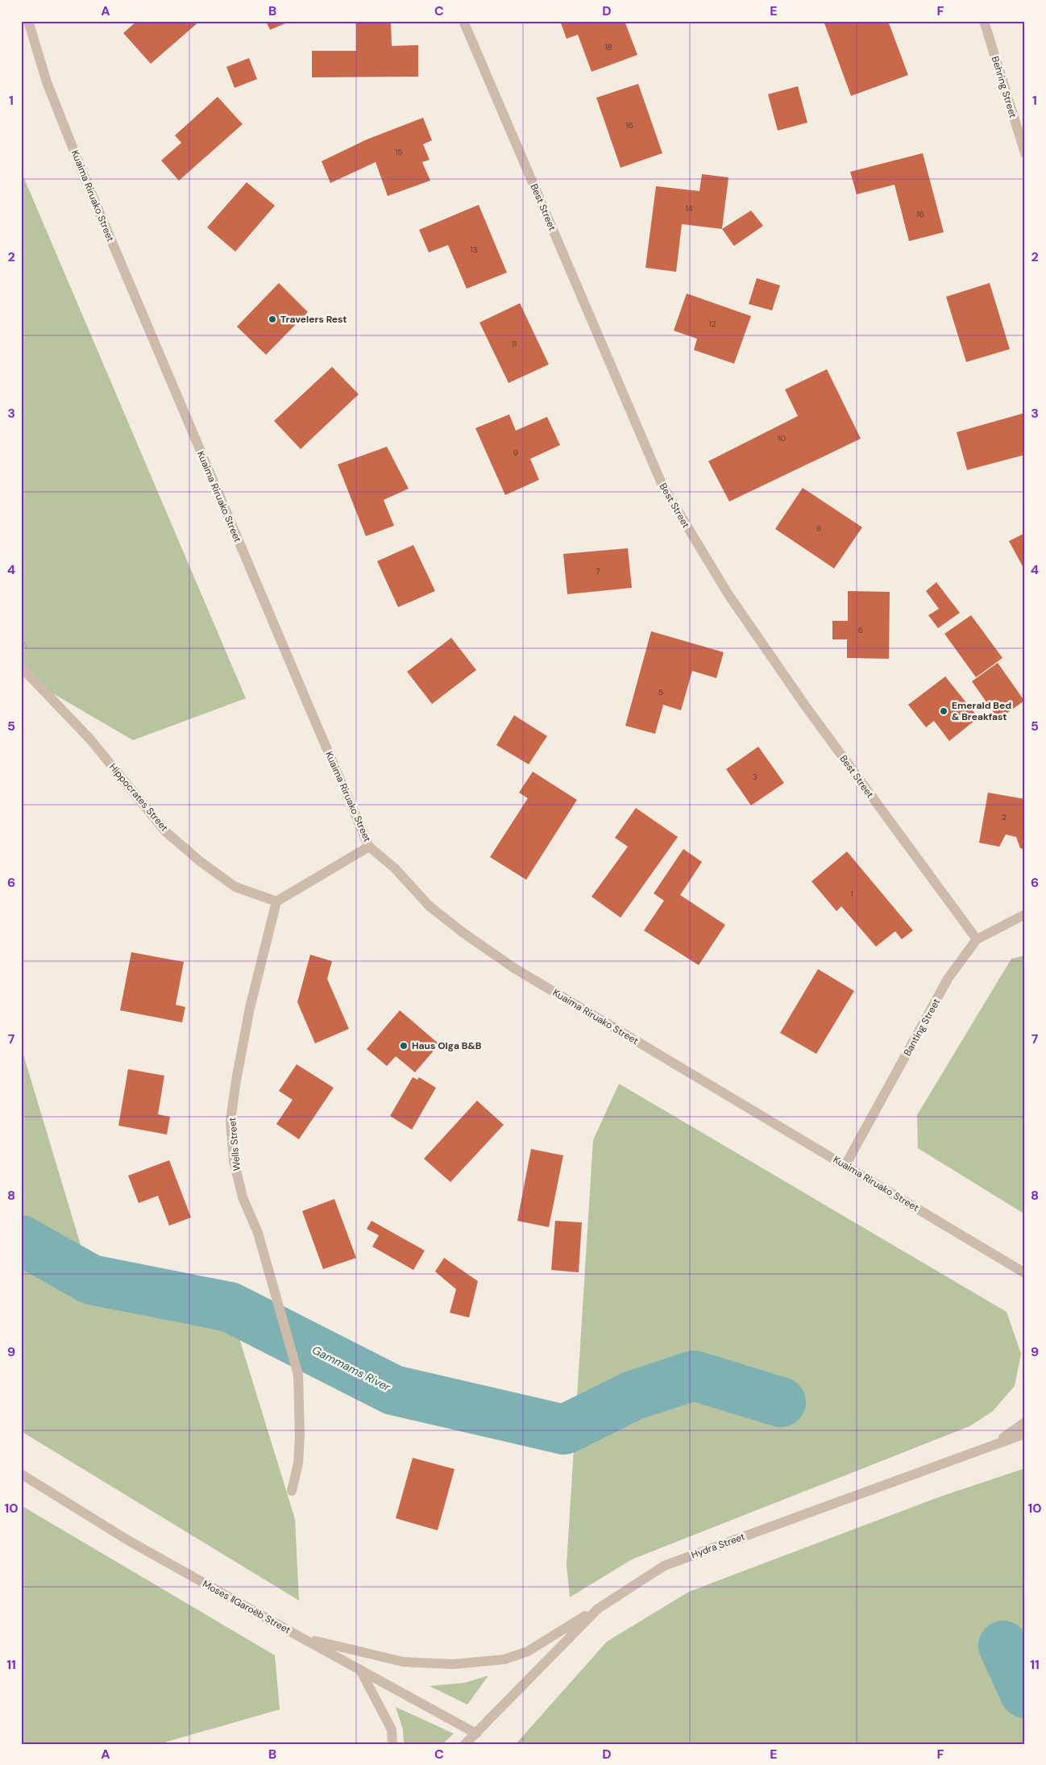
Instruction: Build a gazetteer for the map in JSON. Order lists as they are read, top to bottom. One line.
{"streets":{"street":["Behring Street","Kuaima Riruako Street","Best Street","Hippocrates Street","Banting Street","Wells Street","Hydra Street","Moses ǁGaroëb Street"]},"crossings":[["Kuaima Riruako Street","Banting Street"],["Best Street","Banting Street"],["Hippocrates Street","Wells Street"],["Hydra Street","Moses ǁGaroëb Street"]],"water":["Gammams River"],"places":["Travelers Rest","Emerald Bed & Breakfast","Haus Olga B&B"],"house_numbers":["18","16","15","14","16","13","12","11","10","9","8","7","6","5","3","2","1"],"grid":{"columns":["A","B","C","D","E","F"],"rows":["1","2","3","4","5","6","7","8","9","10","11"]}}
